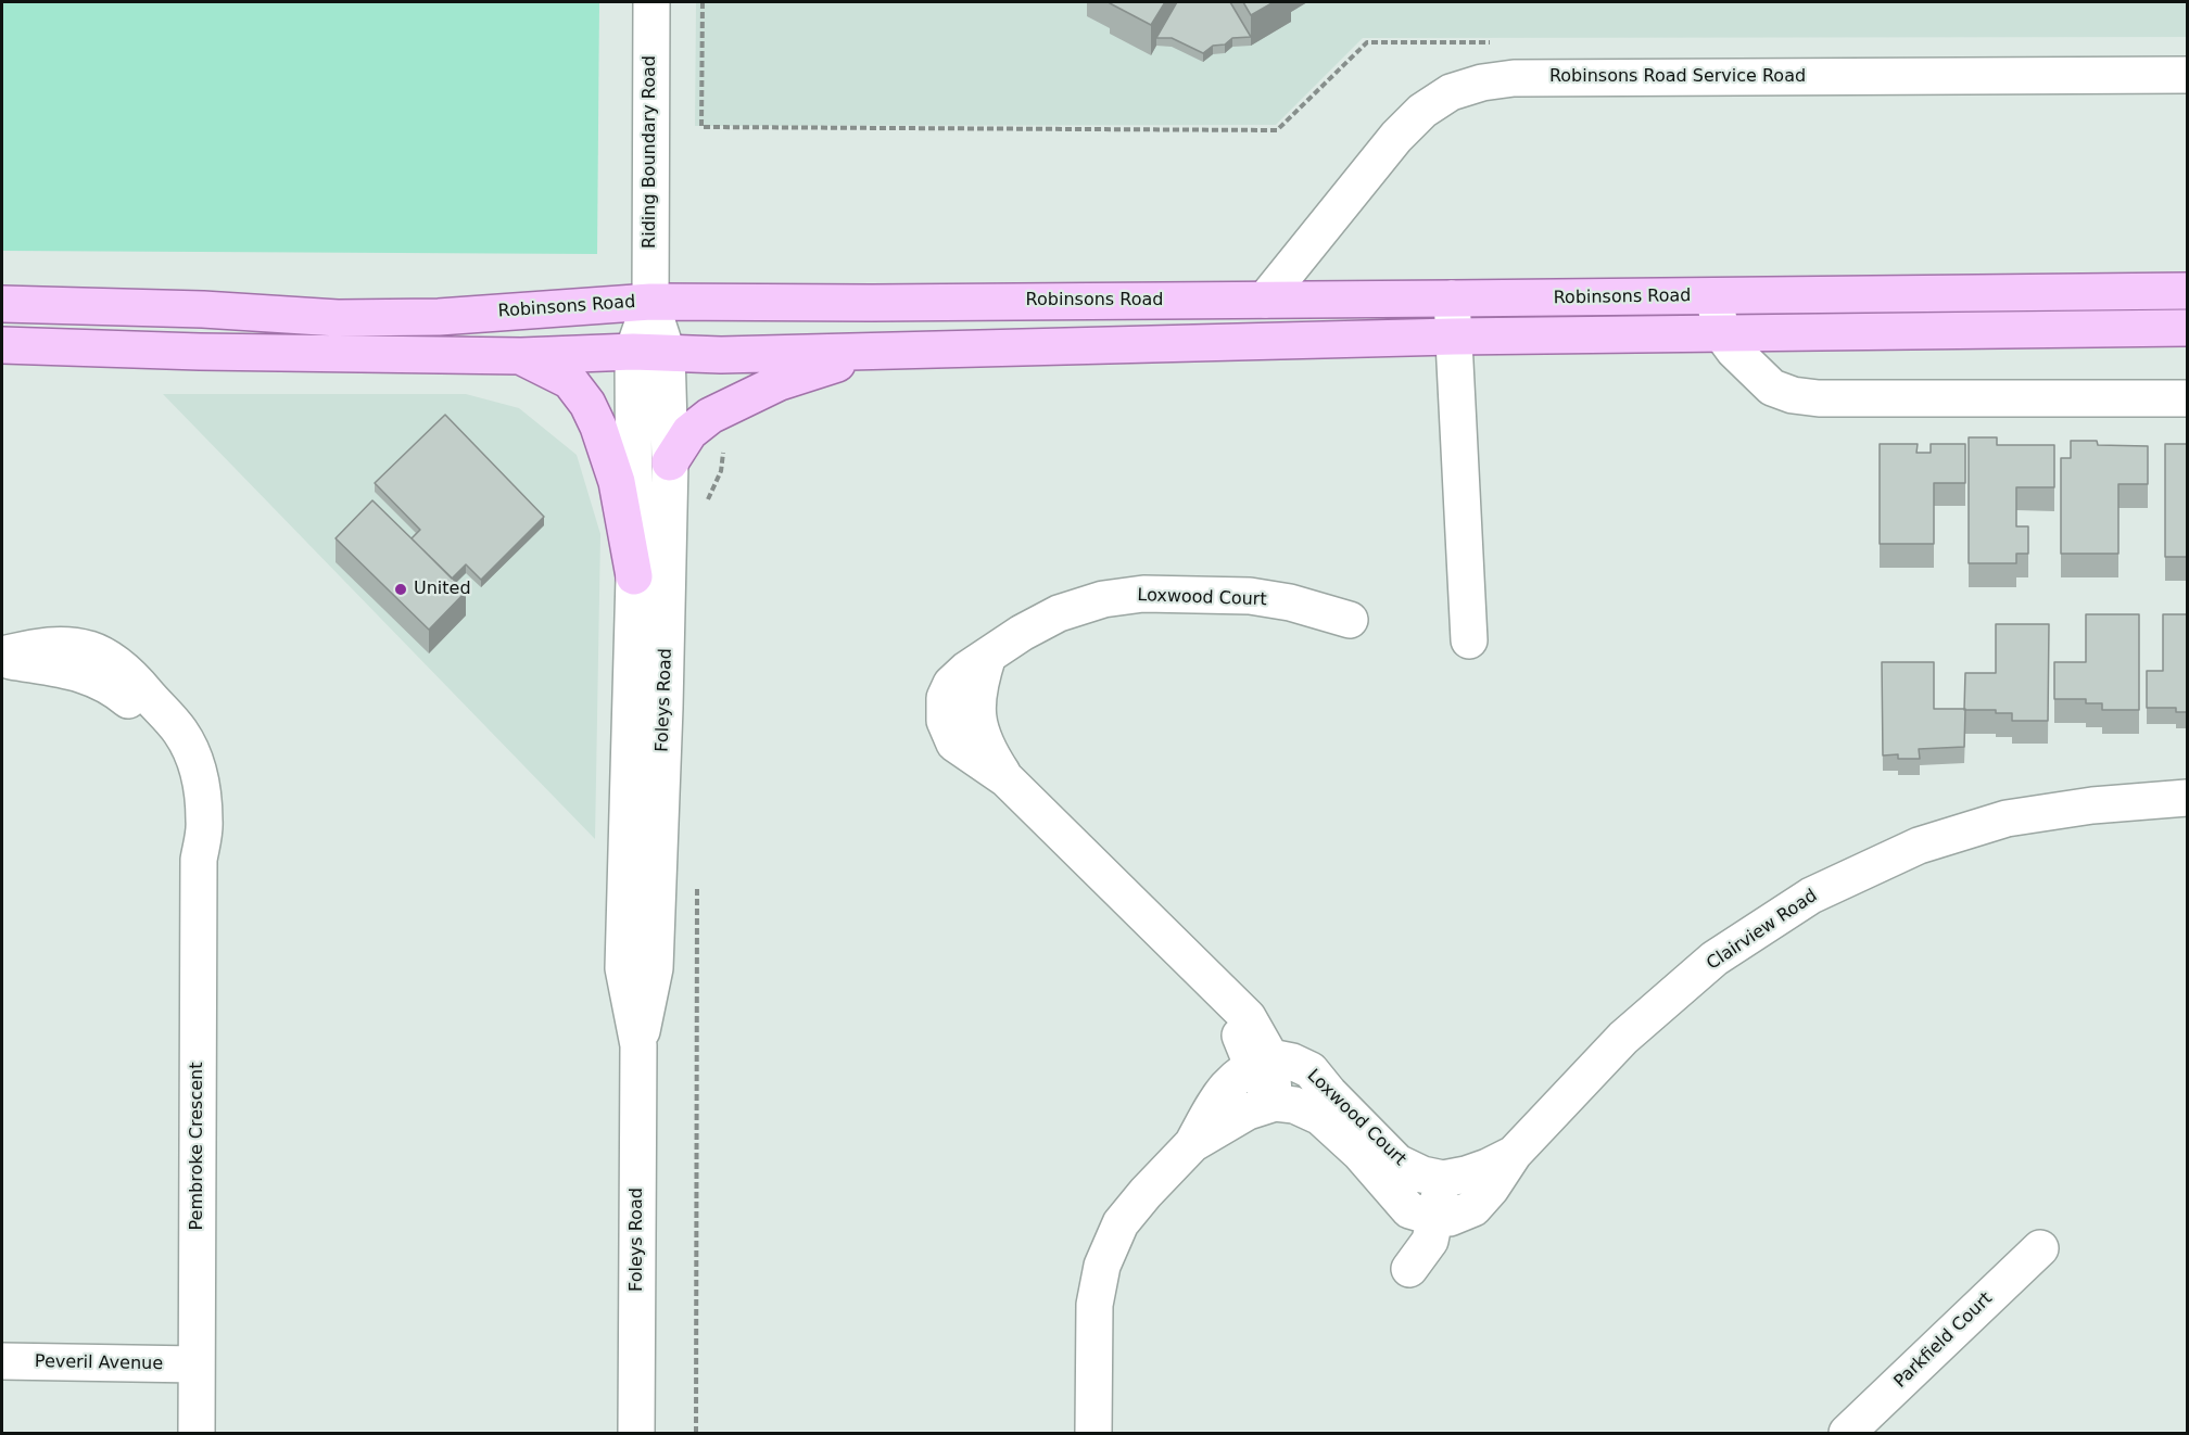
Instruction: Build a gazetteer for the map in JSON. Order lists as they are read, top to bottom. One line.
{"streets":{"main road":["Robinsons Road"],"street":["Robinsons Road Service Road","Riding Boundary Road","Loxwood Court","Foleys Road","Clairview Road","Pembroke Crescent","Parkfield Court","Peveril Avenue"]},"crossings":[["Robinsons Road Service Road","Robinsons Road"],["Riding Boundary Road","Robinsons Road"],["Riding Boundary Road","Foleys Road"],["Loxwood Court","Clairview Road"],["Pembroke Crescent","Peveril Avenue"]],"places":["United"]}
